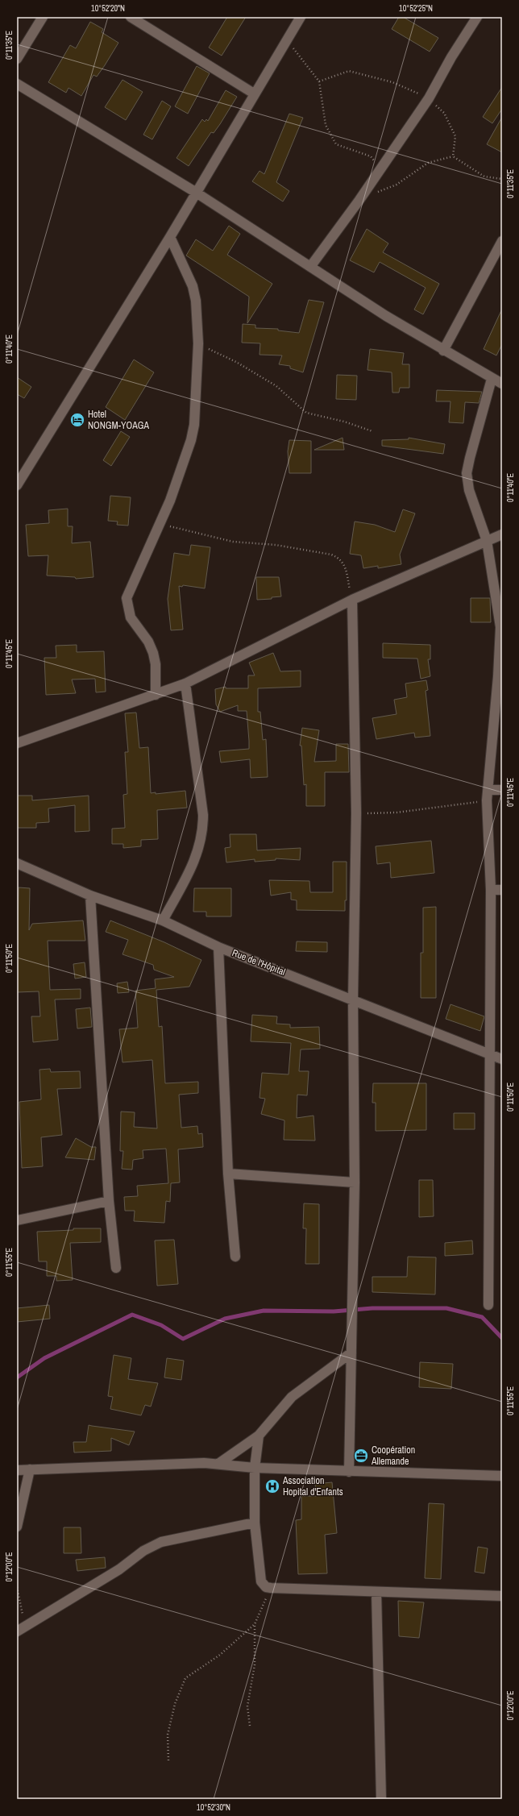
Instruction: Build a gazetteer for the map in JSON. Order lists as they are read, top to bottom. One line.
{"streets":{"street":["Rue de l'Hôpital"]},"places":{"hotel":["Hotel NONGM-YOAGA"],"office":["Coopération Allemande"],"hospital":["Association Hopital d'Enfants"]},"coordinates":["10°52'20\"N","10°52'25\"N","0°11'35\"E","0°11'40\"E","0°11'45\"E","0°11'50\"E","0°11'55\"E","0°12'00\"E","10°52'30\"N"]}
